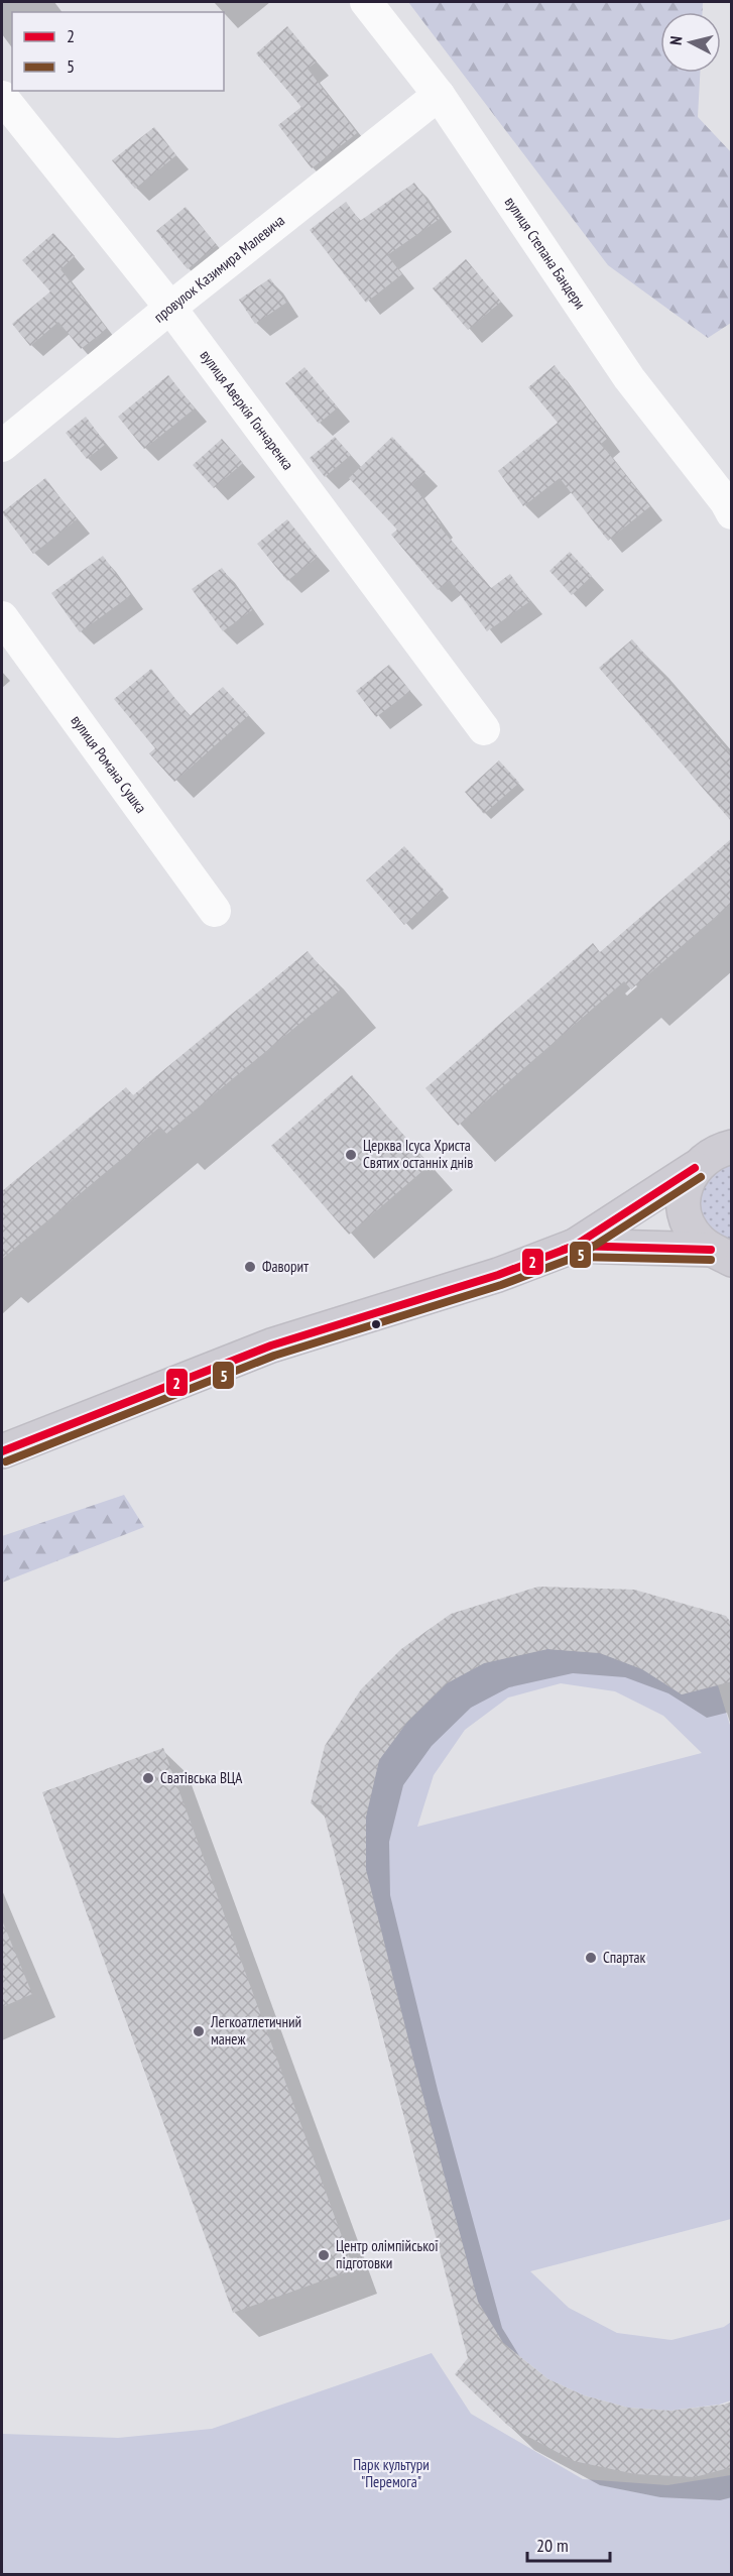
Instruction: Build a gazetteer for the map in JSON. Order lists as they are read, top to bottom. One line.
{"streets":{"street":["вулиця Степана Бандери","провулок Казимира Малевича","вулиця Аверкія Гончаренка","вулиця Романа Сушка"]},"crossings":[["вулиця Степана Бандери","провулок Казимира Малевича"],["провулок Казимира Малевича","вулиця Аверкія Гончаренка"]],"parks":["Парк культури \"Перемога\""],"places":["Церква Ісуса Христа Святих останніх днів","Фаворит","Сватівська ВЦА","Спартак","Легкоатлетичний манеж","Центр олімпійської підготовки"],"lines":["transit line 2","transit line 5"],"legend":["2","5"],"scale_bar":"20 m","north":"left"}
